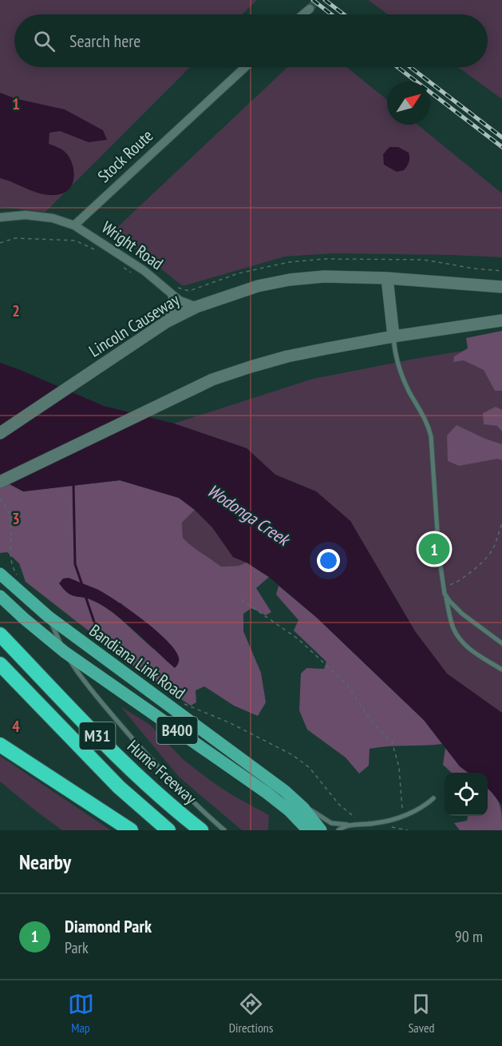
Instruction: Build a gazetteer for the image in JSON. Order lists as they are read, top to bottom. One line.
{"streets":{"highway":["M31","Hume Freeway"],"main road":["Lincoln Causeway","Bandiana Link Road","B400"],"street":["Stock Route","Wright Road"]},"crossings":[["Stock Route","Wright Road"],["Wright Road","Lincoln Causeway"]],"water":["Wodonga Creek"],"north":"top right","page":{"search":"Search here","pins":"1","heading":"Nearby","list":[{"mark":"1","name":"Diamond Park","note":"Park","value":"90 m"}],"nav":["Map","Directions","Saved"]},"grid":{"rows":["1","2","3","4"]}}
